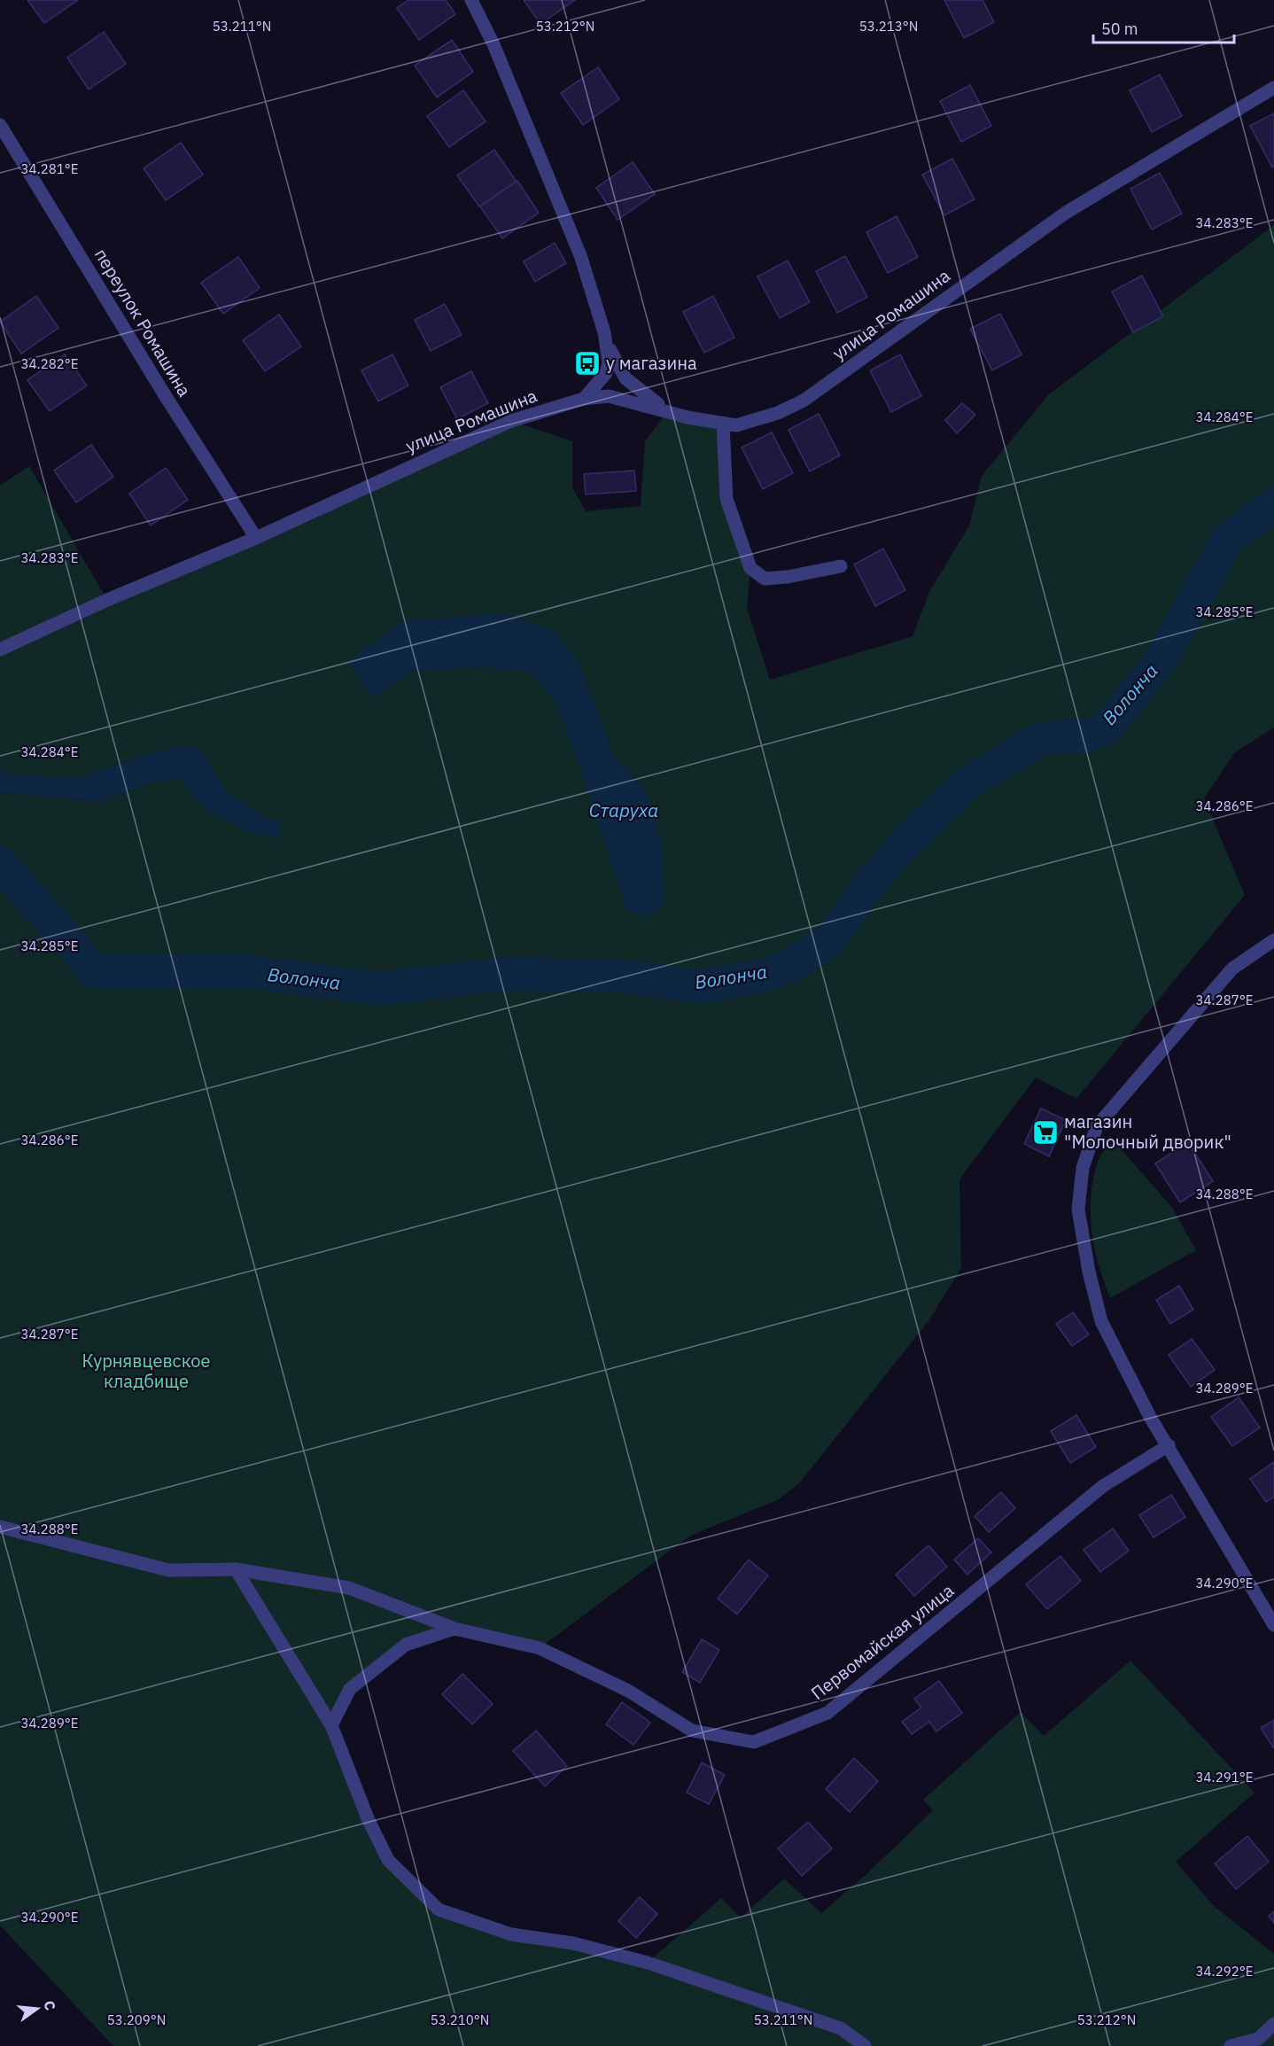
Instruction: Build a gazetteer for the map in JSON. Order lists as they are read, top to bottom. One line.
{"streets":{"street":["улица Ромашина","переулок Ромашина","Первомайская улица"]},"crossings":[["улица Ромашина","переулок Ромашина"]],"water":["Волонча","Старуха"],"parks":["Курнявцевское кладбище"],"places":{"bus stop":["у магазина"],"supermarket":["магазин \"Молочный дворик\""]},"scale_bar":"50 m","north":"right","coordinates":["53.211°N","53.212°N","53.213°N","34.281°E","34.283°E","34.282°E","34.284°E","34.285°E","34.286°E","34.287°E","34.288°E","34.289°E","34.290°E","34.291°E","34.292°E","53.209°N","53.210°N"]}
